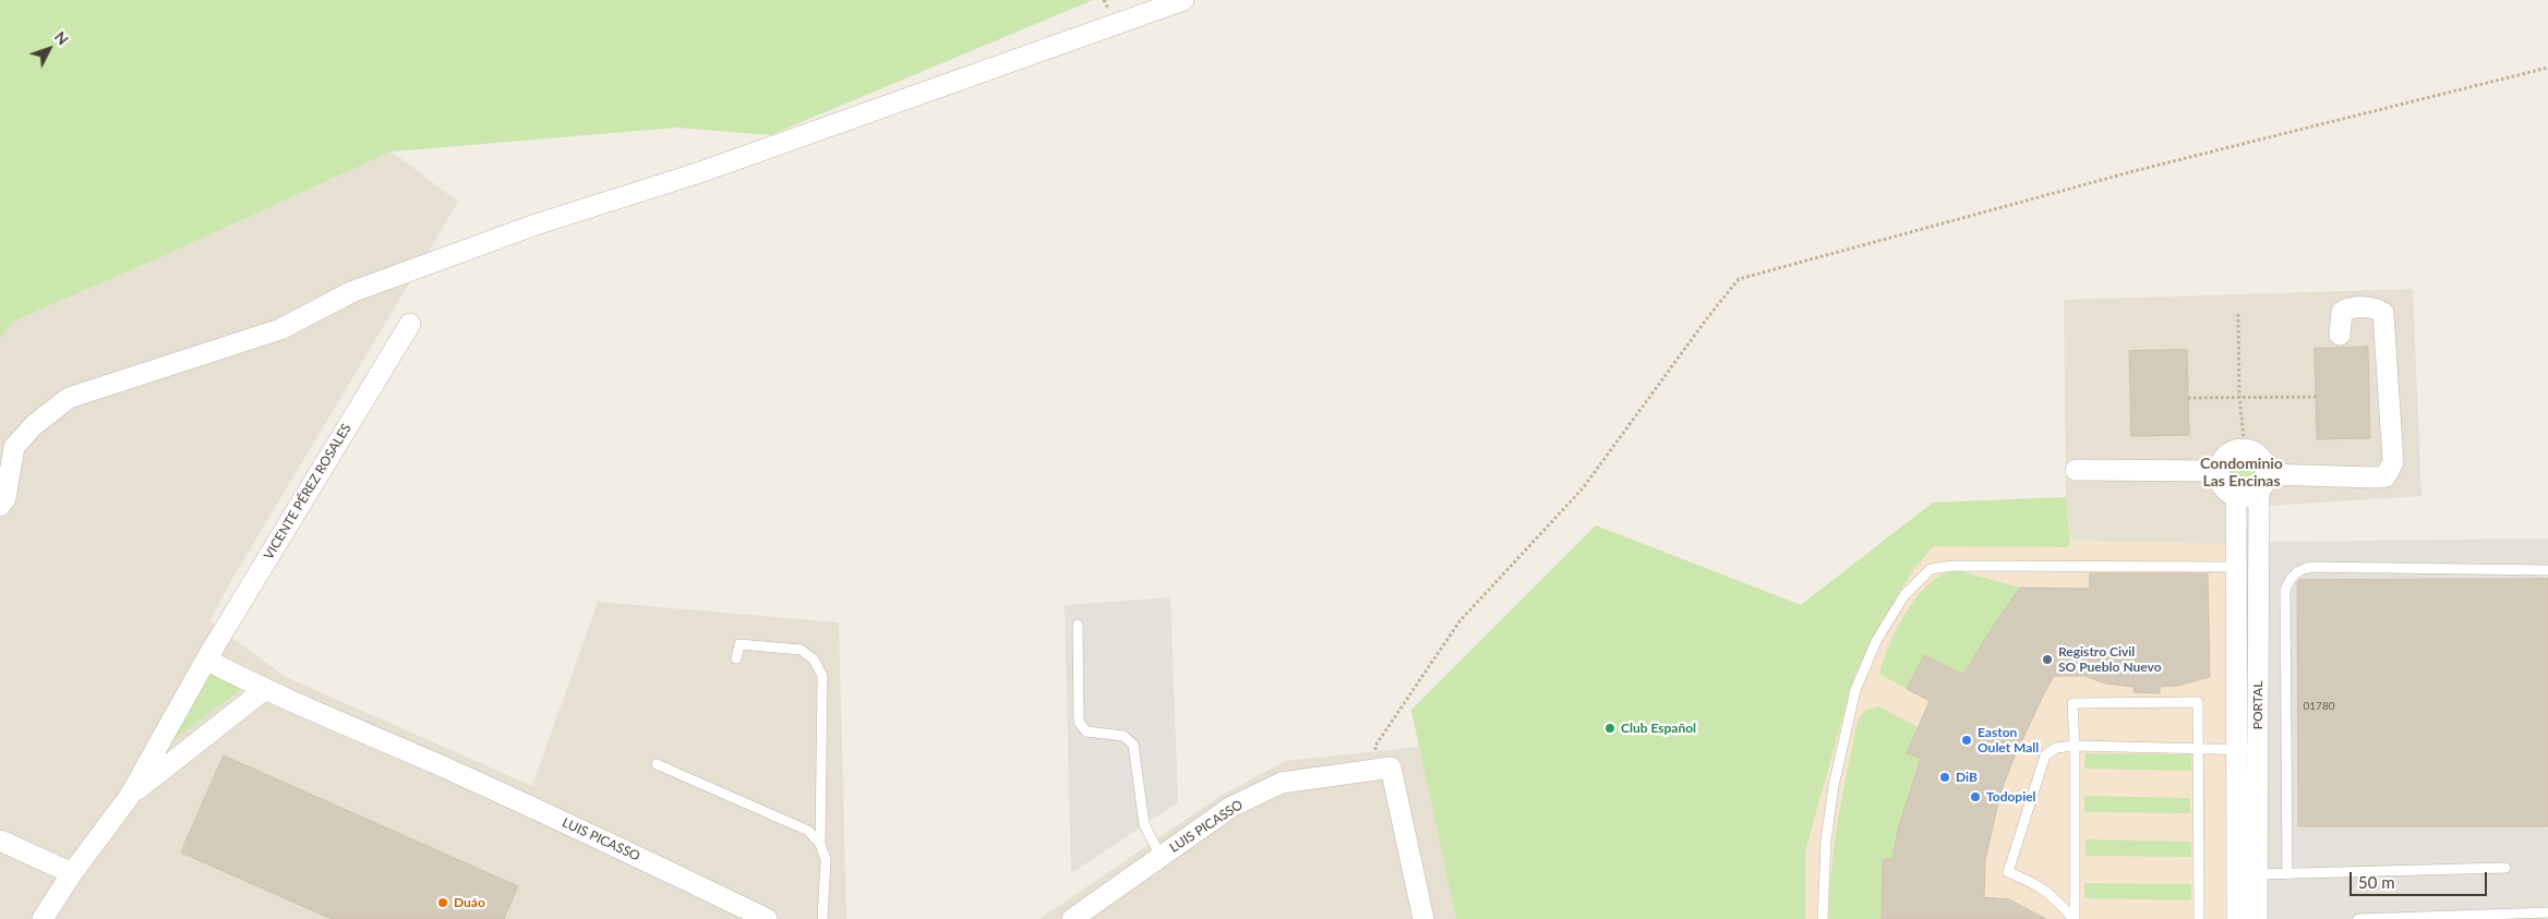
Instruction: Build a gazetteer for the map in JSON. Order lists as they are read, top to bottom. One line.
{"streets":{"street":["VICENTE PÉREZ ROSALES","PORTAL","LUIS PICASSO"]},"crossings":[["VICENTE PÉREZ ROSALES","LUIS PICASSO"]],"districts":["Condominio Las Encinas"],"places":["Registro Civil SO Pueblo Nuevo","Club Español","Easton Oulet Mall","DiB","Todopiel","Duáo"],"house_numbers":["01780"],"scale_bar":"50 m","north":"top right"}
